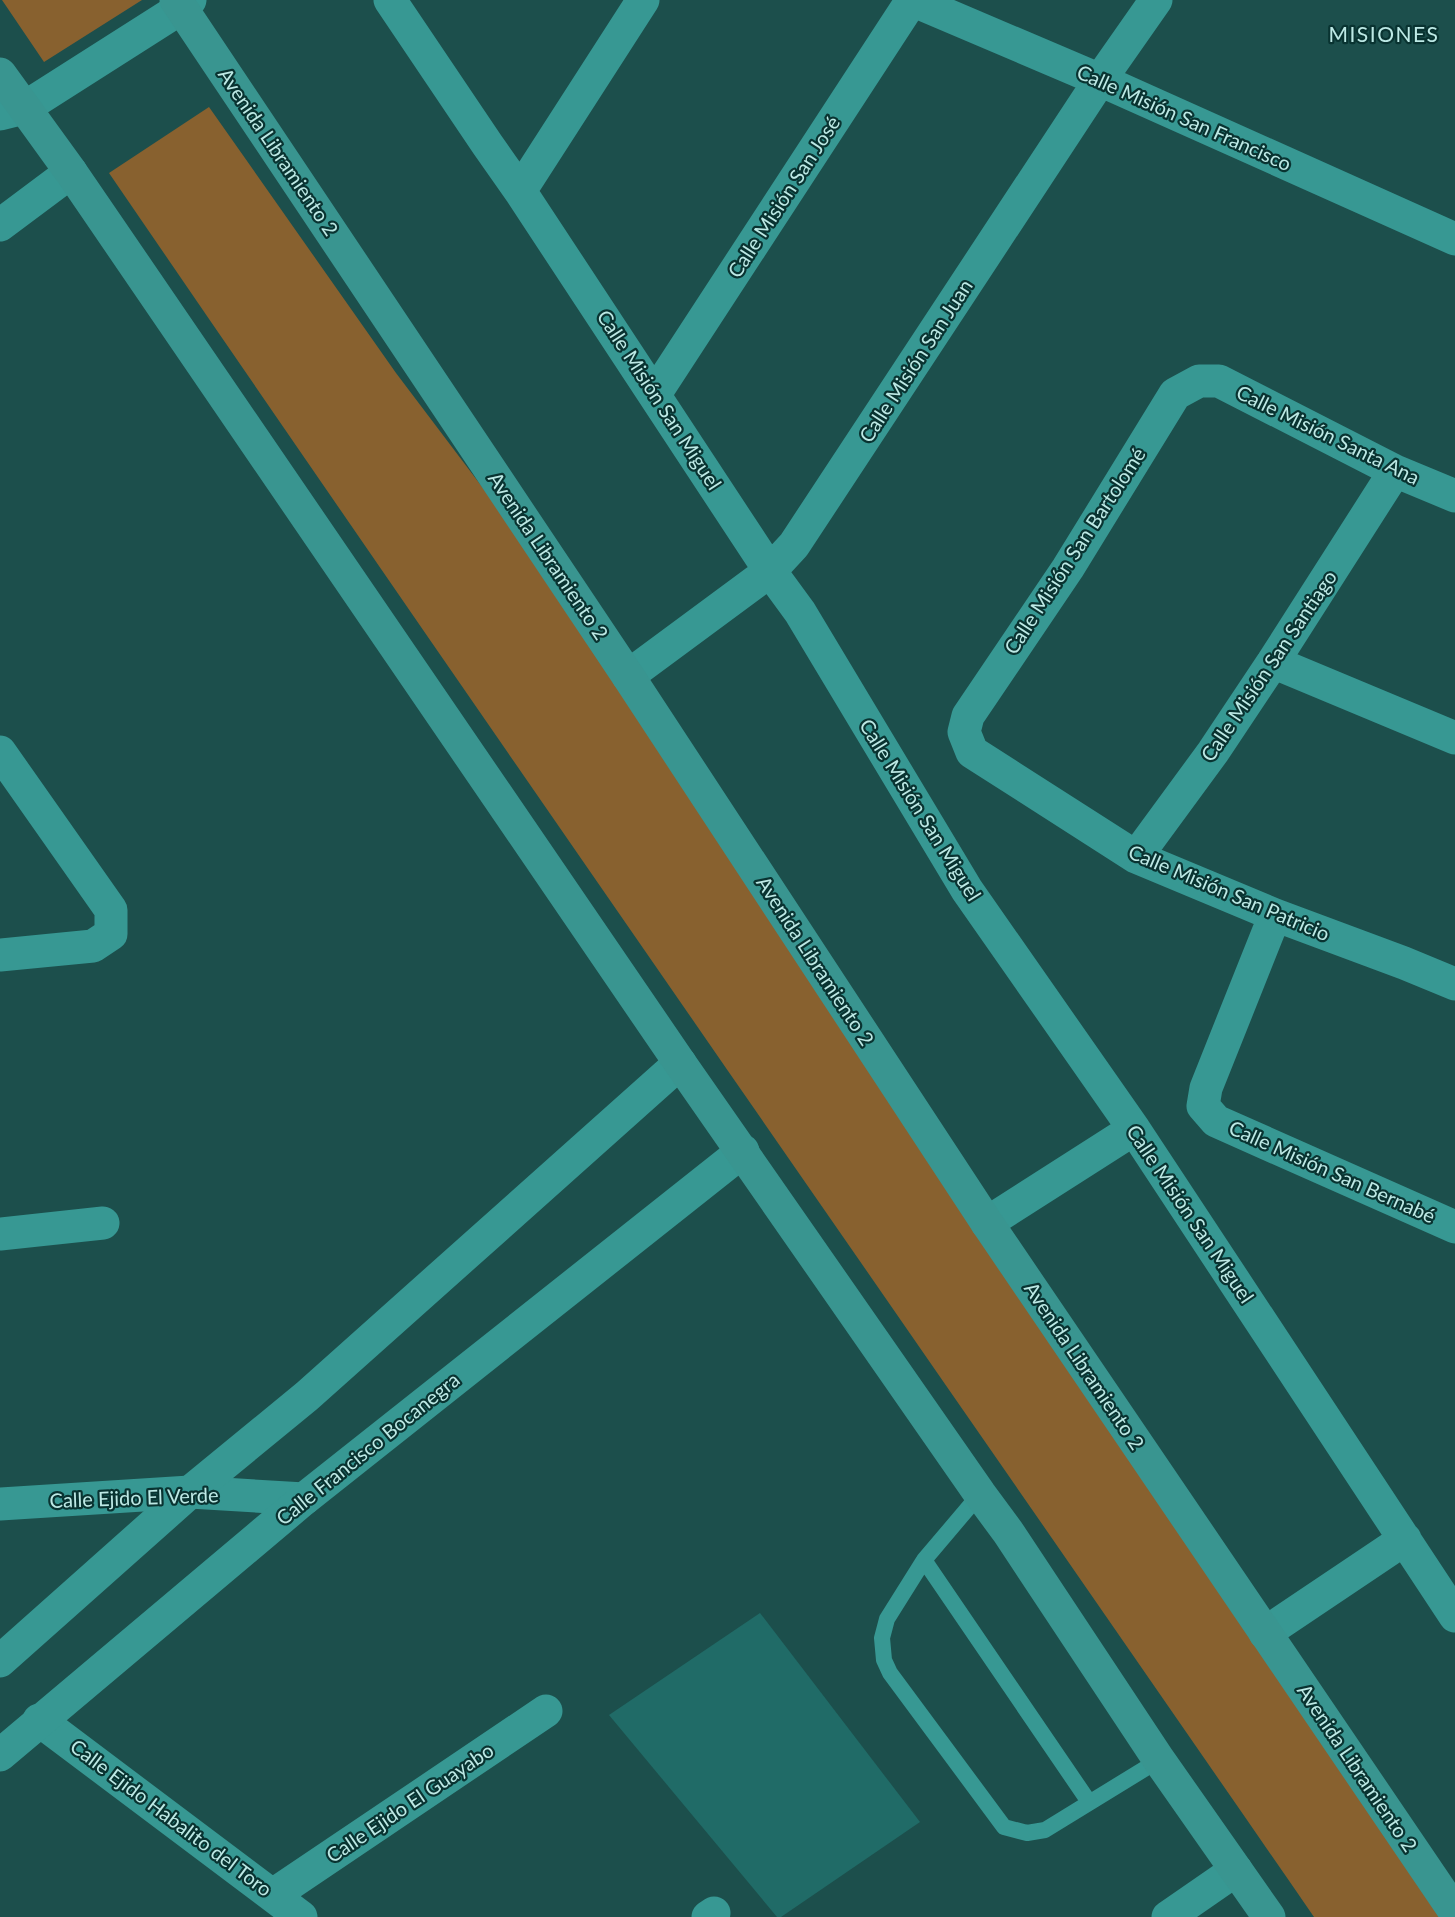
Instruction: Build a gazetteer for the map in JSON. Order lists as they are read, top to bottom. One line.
{"streets":{"main road":["Avenida Libramiento 2"],"street":["Calle Misión San Francisco","Calle Misión San José","Calle Misión San Juan","Calle Misión San Miguel","Calle Misión Santa Ana","Calle Misión San Bartolomé","Calle Misión San Santiago","Calle Misión San Patricio","Calle Misión San Bernabé","Calle Francisco Bocanegra","Calle Ejido El Verde","Calle Ejido El Guayabo","Calle Ejido Habalito del Toro"]},"crossings":[["Calle Misión San Francisco","Calle Misión San José"],["Calle Misión San Francisco","Calle Misión San Juan"],["Avenida Libramiento 2","Calle Misión San Juan"],["Calle Misión San José","Calle Misión San Miguel"],["Calle Misión San Juan","Calle Misión San Miguel"],["Calle Misión Santa Ana","Calle Misión San Bartolomé"],["Calle Misión Santa Ana","Calle Misión San Santiago"],["Calle Misión San Bartolomé","Calle Misión San Patricio"],["Calle Misión San Santiago","Calle Misión San Patricio"],["Calle Misión San Patricio","Calle Misión San Bernabé"],["Calle Francisco Bocanegra","Calle Ejido El Verde"],["Calle Francisco Bocanegra","Calle Ejido Habalito del Toro"],["Calle Ejido El Guayabo","Calle Ejido Habalito del Toro"]],"districts":["MISIONES"]}
